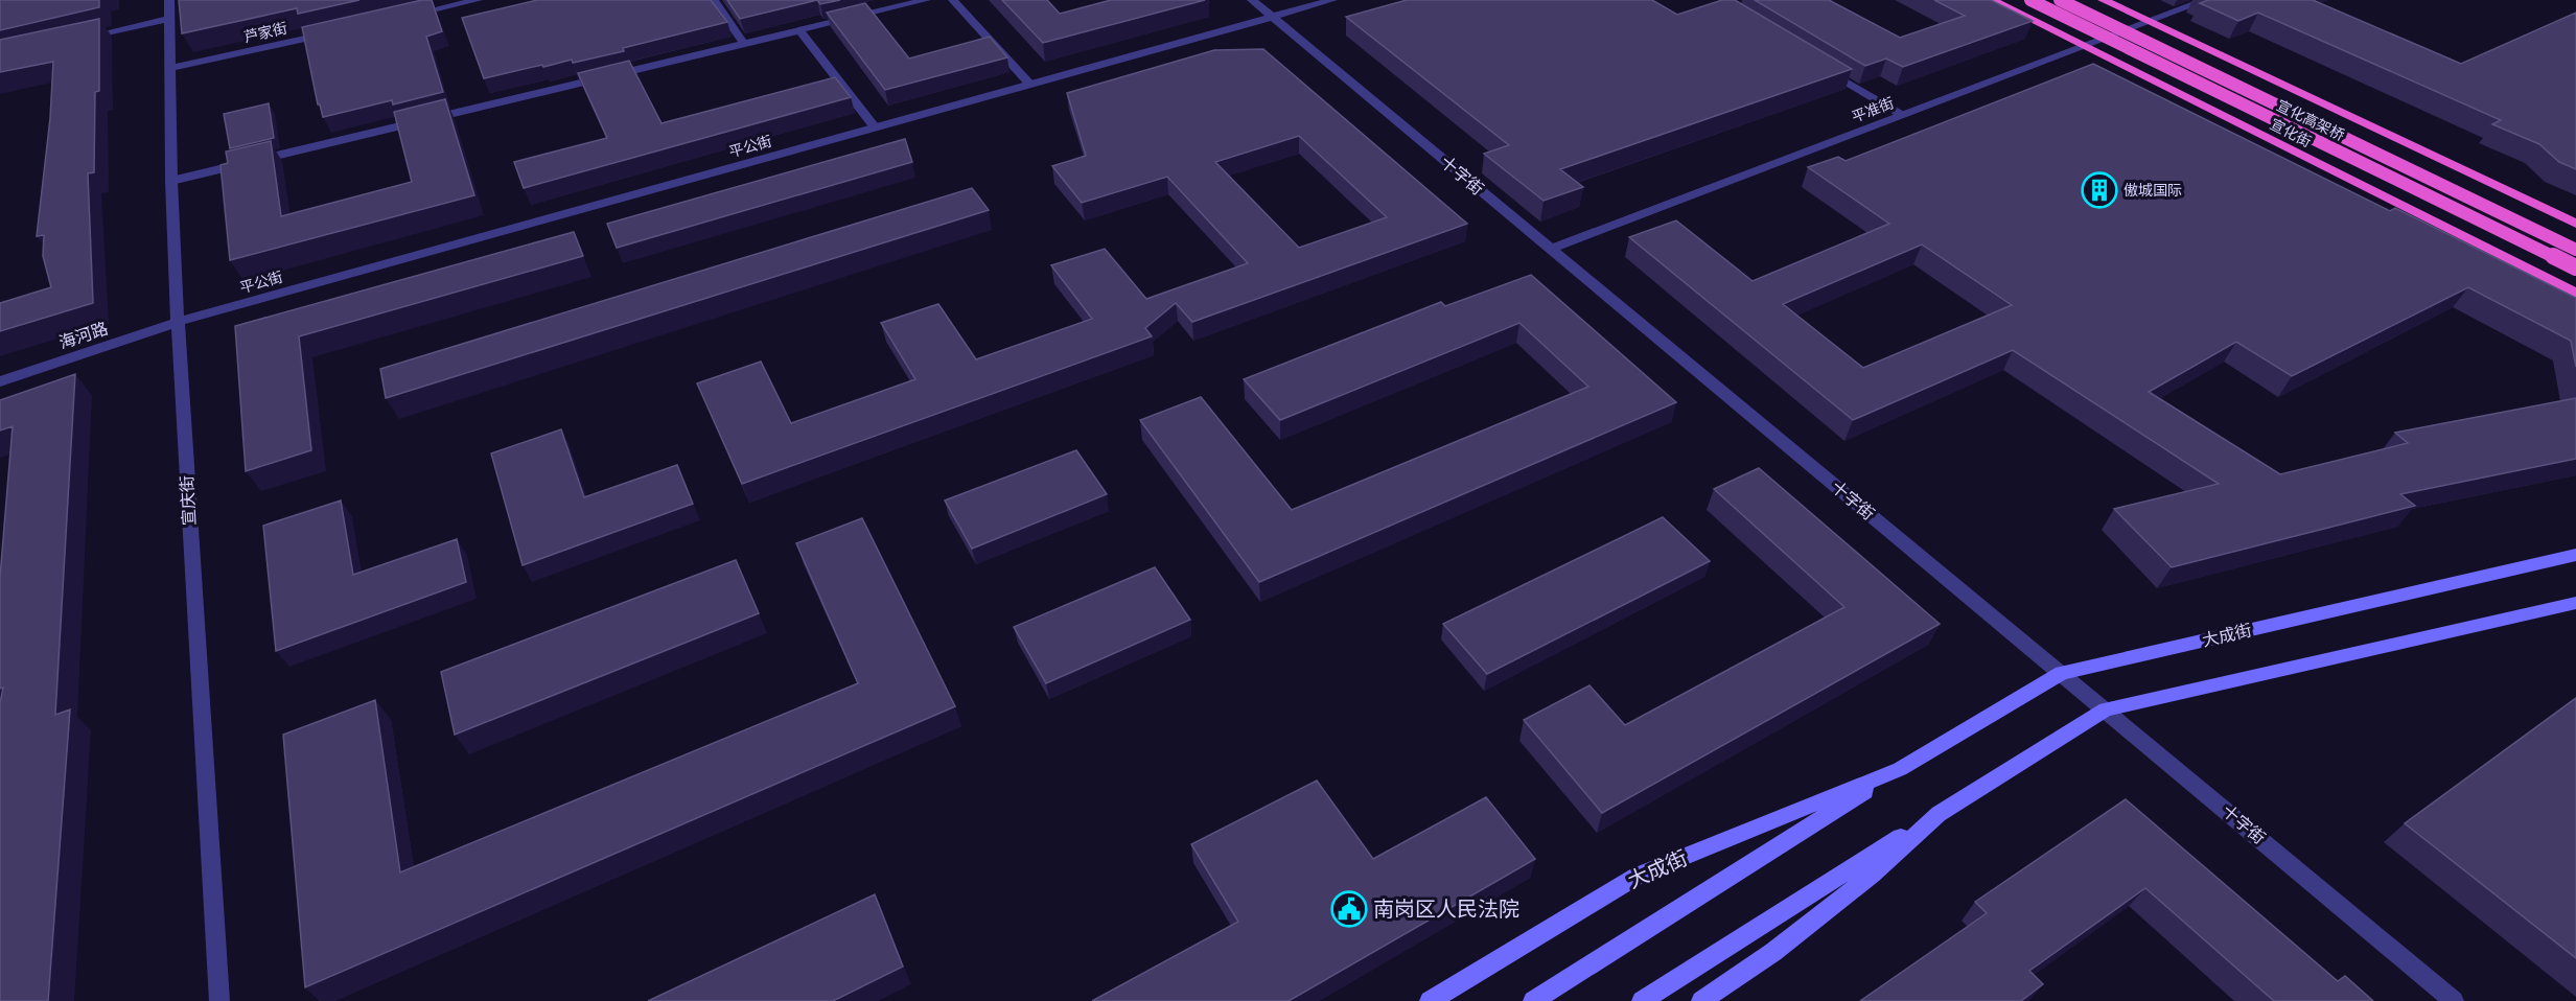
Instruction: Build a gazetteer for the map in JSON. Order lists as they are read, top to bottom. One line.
{"streets":{"highway":["宣化高架桥","宣化街"],"main road":["大成街"],"street":["芦家街","平准街","平公街","十字街","海河路","宣庆街"]},"crossings":[["芦家街","宣庆街"],["平准街","宣化街"],["平准街","十字街"],["平公街","十字街"],["平公街","海河路"],["平公街","宣庆街"],["十字街","大成街"],["海河路","宣庆街"]],"places":{"building":["傲城国际"],"public building":["南岗区人民法院"]}}
